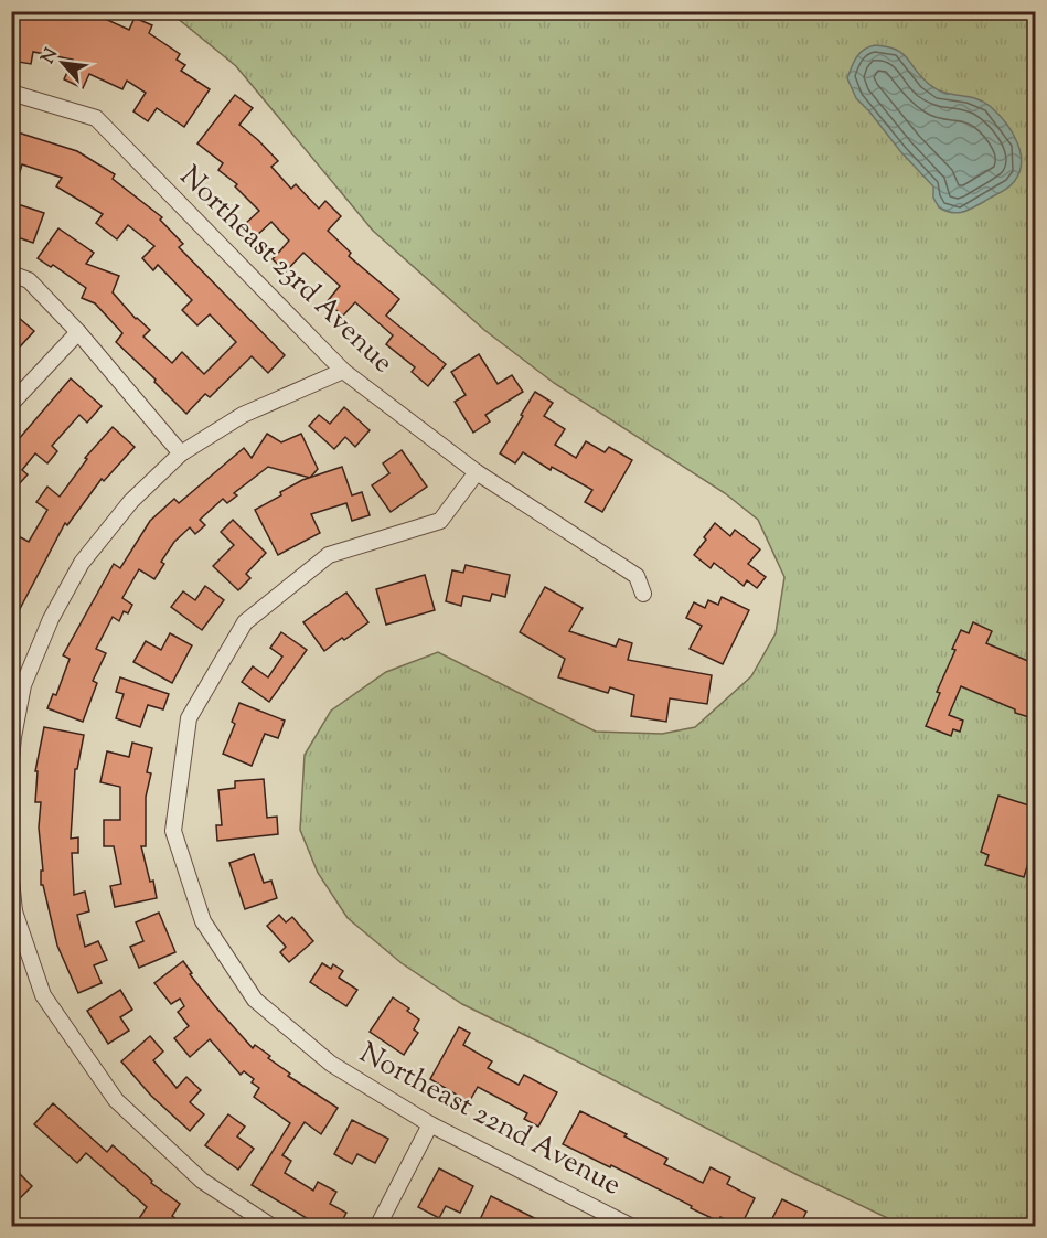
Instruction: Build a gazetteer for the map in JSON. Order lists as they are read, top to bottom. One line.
{"streets":{"street":["Northeast 23rd Avenue","Northeast 22nd Avenue"]},"crossings":[["Northeast 23rd Avenue","Northeast 22nd Avenue"]],"north":"top left"}
